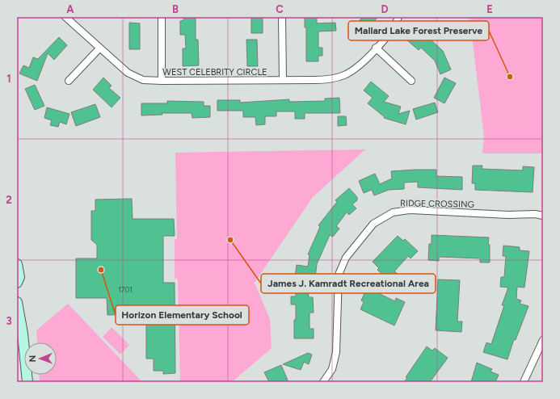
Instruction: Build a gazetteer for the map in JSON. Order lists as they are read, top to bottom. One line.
{"streets":{"street":["WEST CELEBRITY CIRCLE","RIDGE CROSSING"]},"places":["Mallard Lake Forest Preserve","James J. Kamradt Recreational Area","Horizon Elementary School"],"house_numbers":["1701"],"north":"left","grid":{"columns":["A","B","C","D","E"],"rows":["1","2","3"]}}
